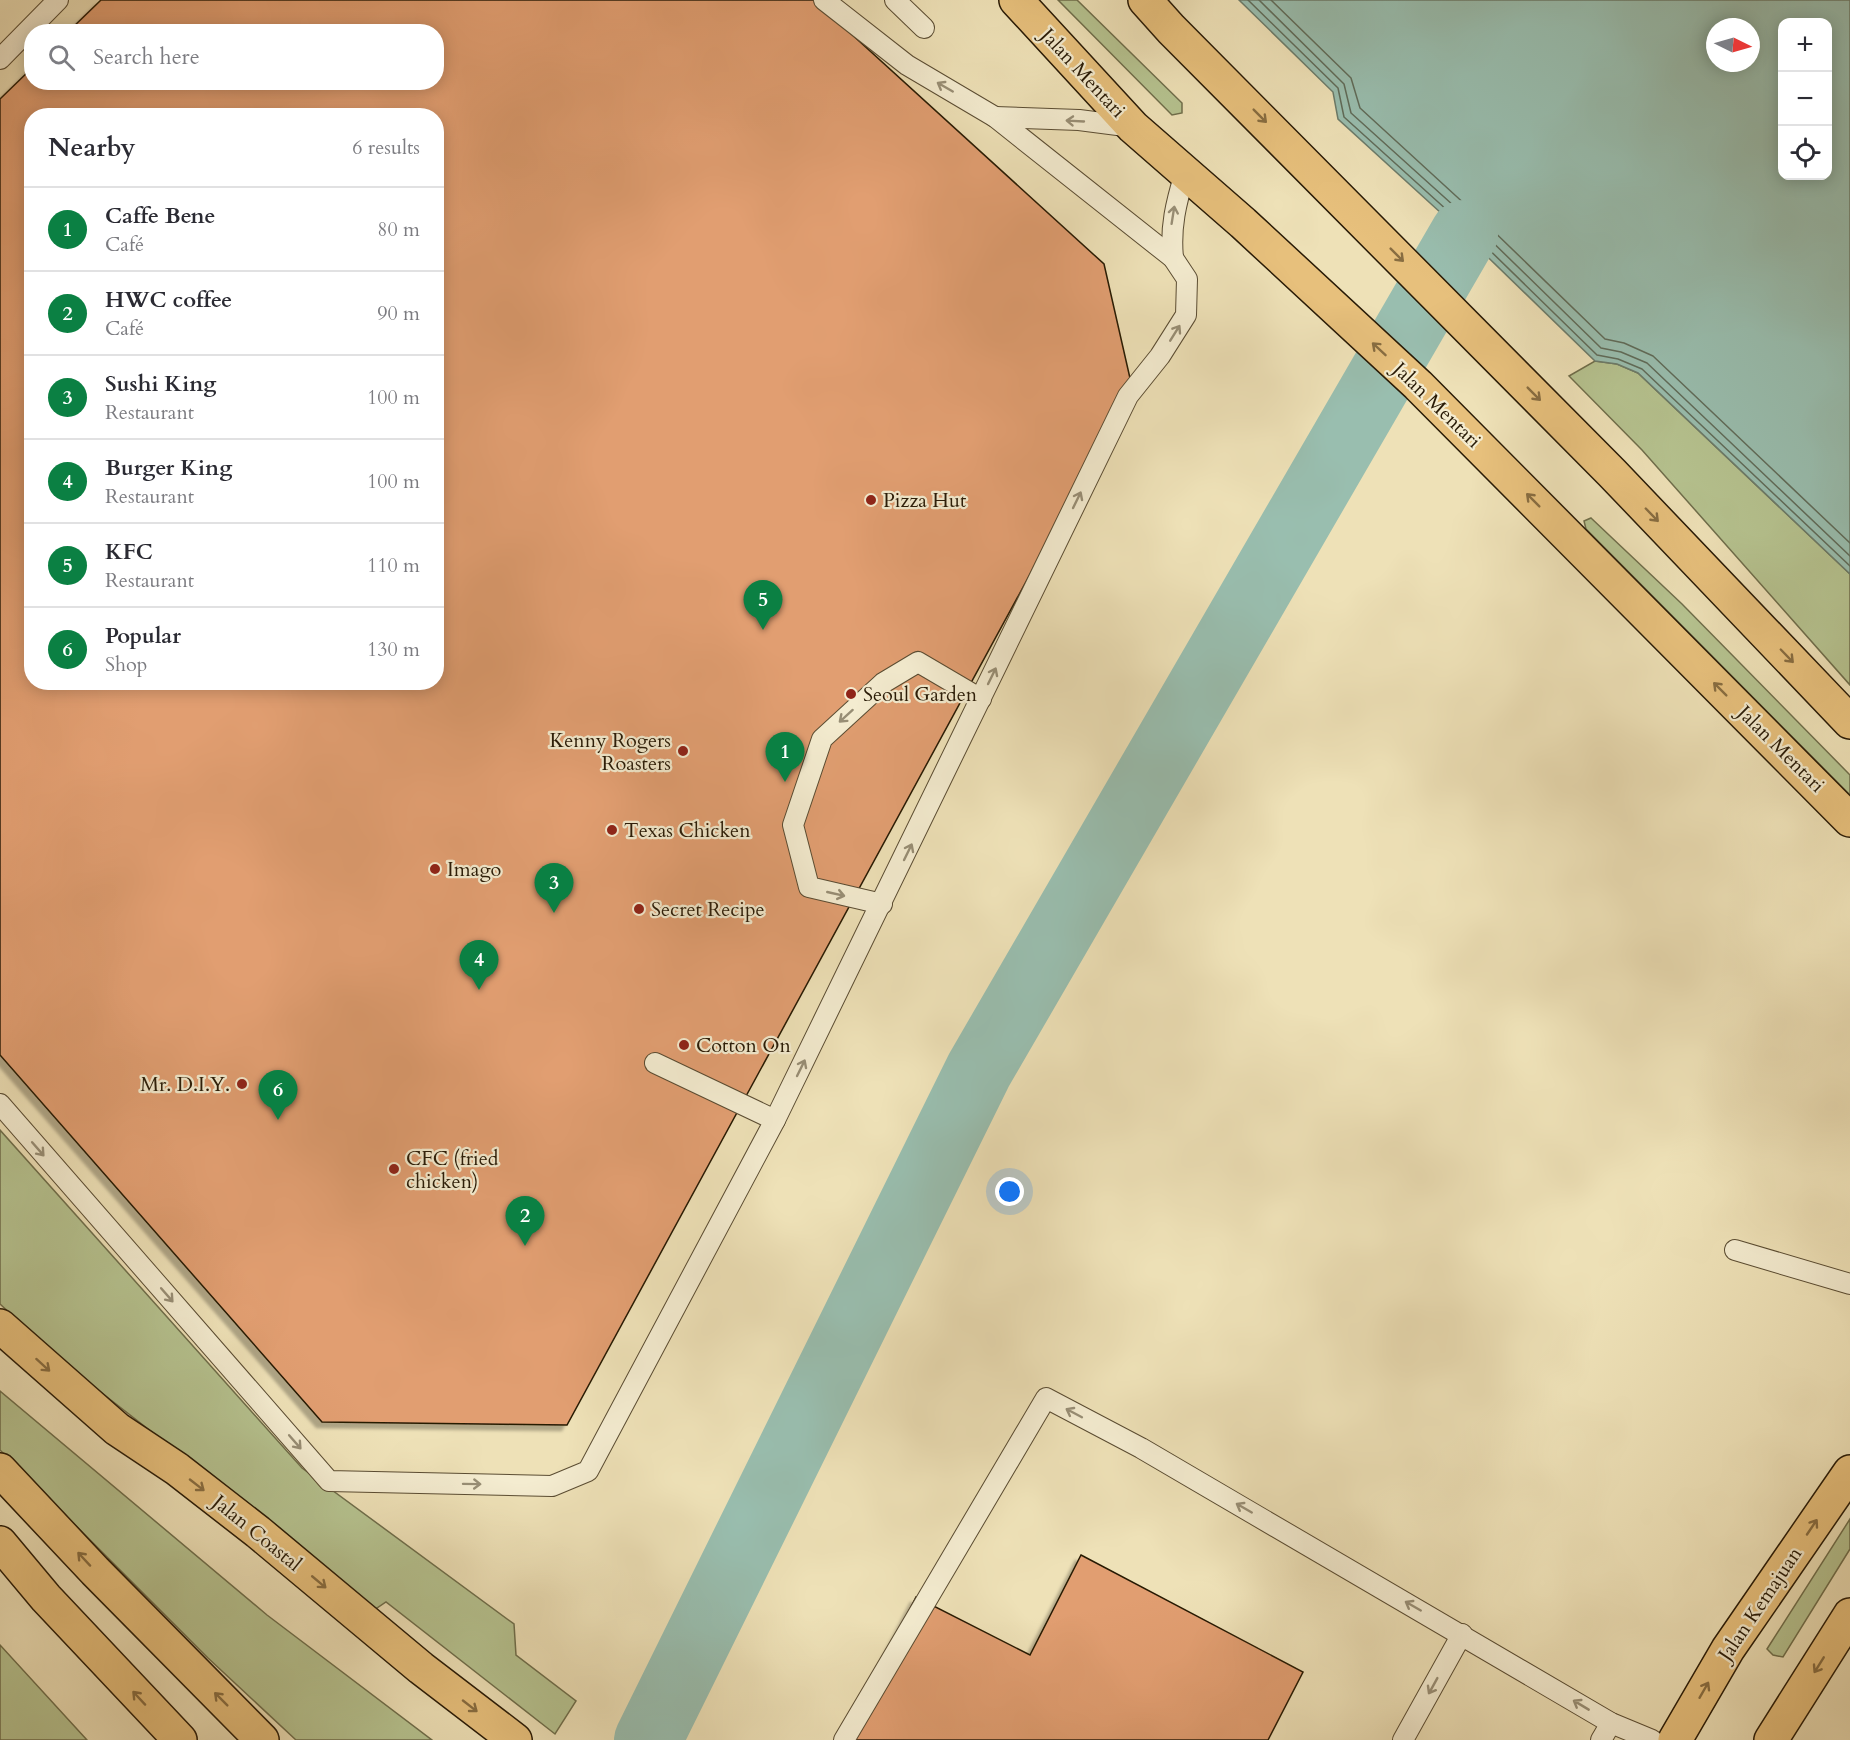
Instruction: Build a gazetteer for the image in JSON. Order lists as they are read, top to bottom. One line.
{"streets":{"main road":["Jalan Mentari","Jalan Coastal","Jalan Kemajuan"]},"places":["Pizza Hut","Seoul Garden","Kenny Rogers Roasters","Texas Chicken","Imago","Secret Recipe","Cotton On","Mr. D.I.Y.","CFC (fried chicken)"],"north":"right","page":{"map_buttons":["+","−"],"search":"Search here","heading":["Nearby","6 results"],"list":[{"mark":"1","name":"Caffe Bene","note":"Café","value":"80 m"},{"mark":"2","name":"HWC coffee","note":"Café","value":"90 m"},{"mark":"3","name":"Sushi King","note":"Restaurant","value":"100 m"},{"mark":"4","name":"Burger King","note":"Restaurant","value":"100 m"},{"mark":"5","name":"KFC","note":"Restaurant","value":"110 m"},{"mark":"6","name":"Popular","note":"Shop","value":"130 m"}],"pins":["5","1","3","4","6","2"]}}
